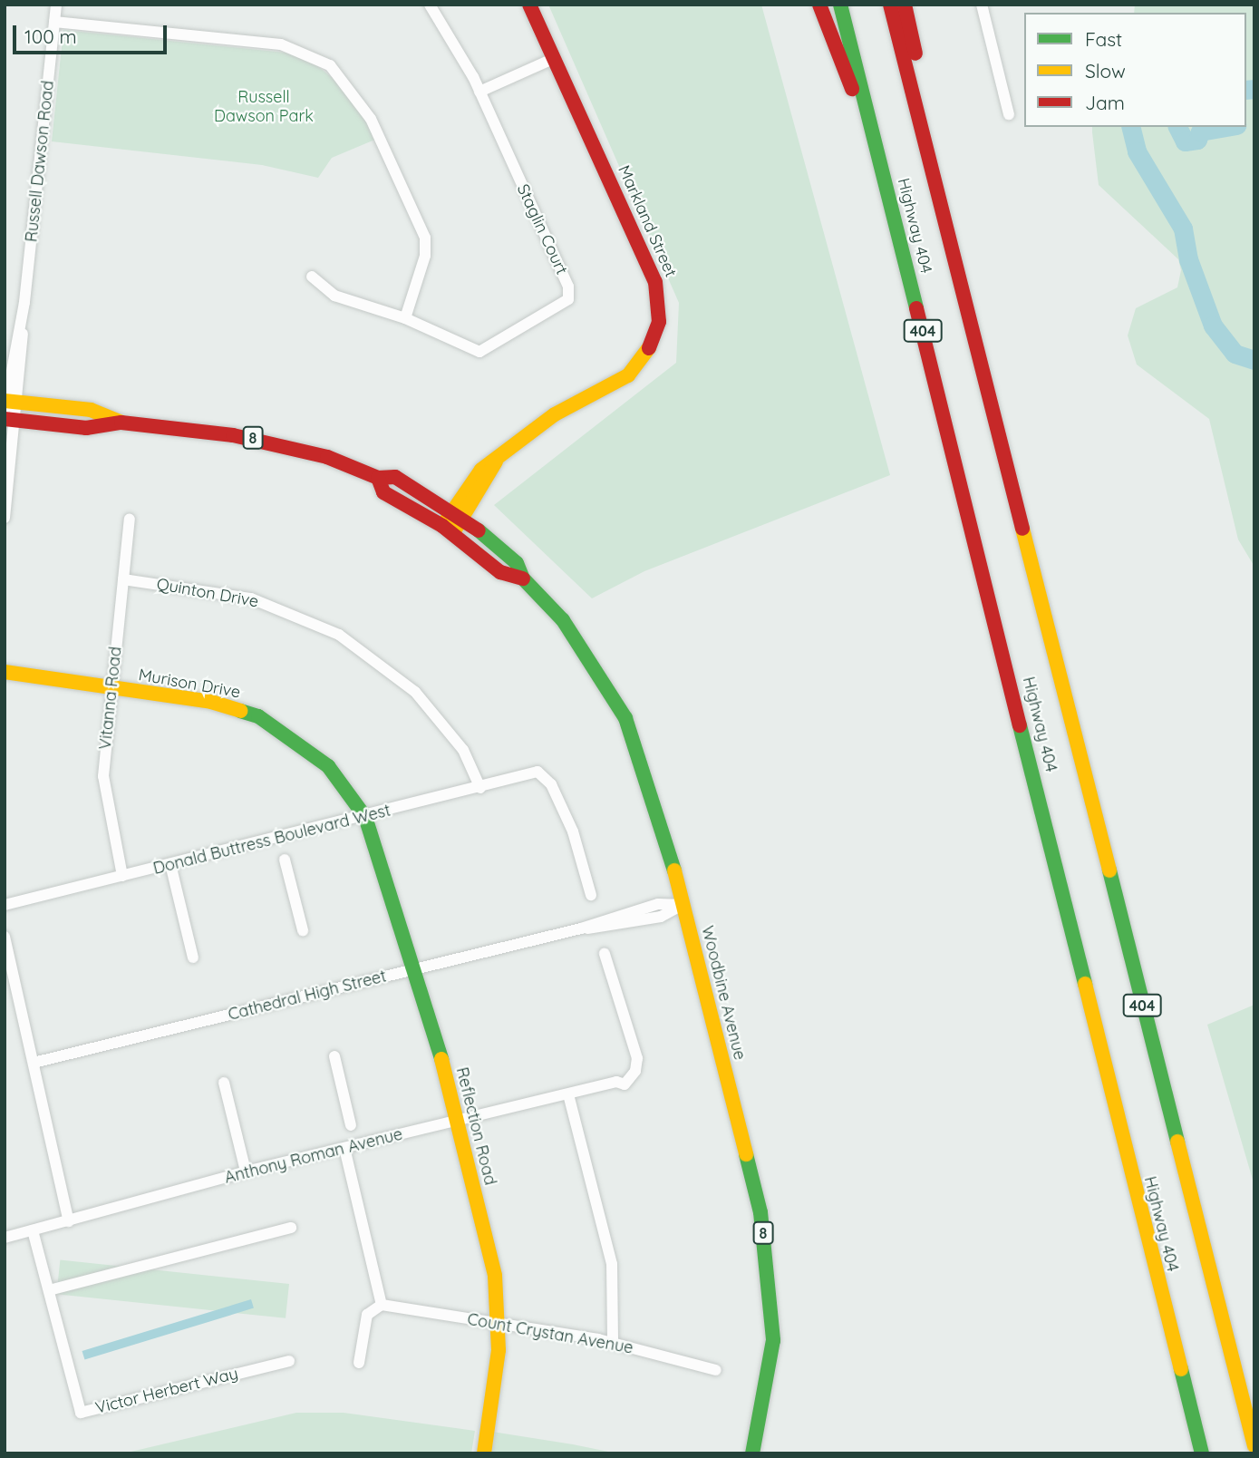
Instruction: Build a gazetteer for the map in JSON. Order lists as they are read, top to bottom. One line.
{"streets":{"main road":["Markland Street","Highway 404","404","8","Murison Drive","Woodbine Avenue","Reflection Road"],"street":["Russell Dawson Road","Staglin Court","Quinton Drive","Vitanna Road","Donald Buttress Boulevard West","Cathedral High Street","Anthony Roman Avenue","Count Crystan Avenue","Victor Herbert Way"]},"crossings":[["Russell Dawson Road","Woodbine Avenue"],["Markland Street","Woodbine Avenue"],["Quinton Drive","Vitanna Road"],["Quinton Drive","Donald Buttress Boulevard West"],["Murison Drive","Vitanna Road"],["Murison Drive","Donald Buttress Boulevard West"],["Murison Drive","Reflection Road"],["Vitanna Road","Donald Buttress Boulevard West"],["Donald Buttress Boulevard West","Reflection Road"],["Woodbine Avenue","Cathedral High Street"],["Cathedral High Street","Reflection Road"],["Reflection Road","Anthony Roman Avenue"],["Reflection Road","Count Crystan Avenue"],["Anthony Roman Avenue","Victor Herbert Way"]],"parks":["Russell Dawson Park"],"legend":["Fast","Slow","Jam"],"scale_bar":"100 m"}
